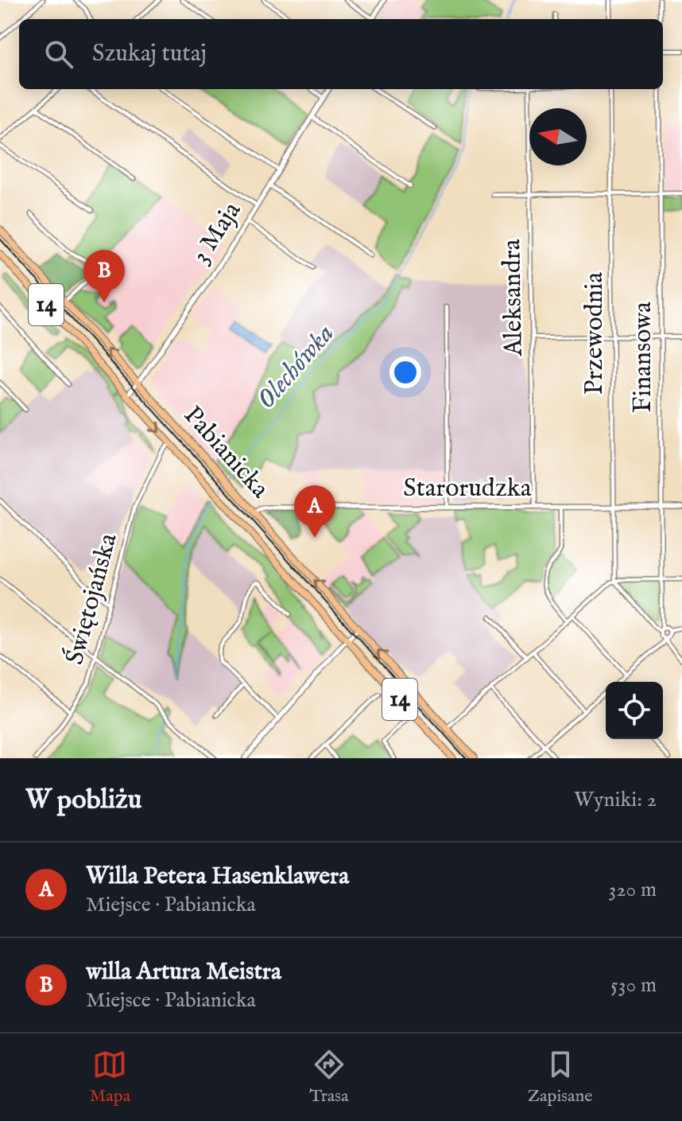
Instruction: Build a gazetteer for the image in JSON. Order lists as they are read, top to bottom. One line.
{"streets":{"main road":["14","Pabianicka"],"street":["3 Maja","Aleksandra","Przewodnia","Finansowa","Starorudzka","Świętojańska"]},"crossings":[["3 Maja","Pabianicka"],["Aleksandra","Starorudzka"],["Przewodnia","Starorudzka"],["Finansowa","Starorudzka"],["Pabianicka","Starorudzka"],["Pabianicka","Świętojańska"]],"water":["Olechówka"],"north":"left","page":{"search":"Szukaj tutaj","pins":["B","A"],"heading":["W pobliżu","Wyniki: 2"],"list":[{"mark":"A","name":"Willa Petera Hasenklawera","note":"Miejsce · Pabianicka","value":"320 m"},{"mark":"B","name":"willa Artura Meistra","note":"Miejsce · Pabianicka","value":"530 m"}],"nav":["Mapa","Trasa","Zapisane"]}}
